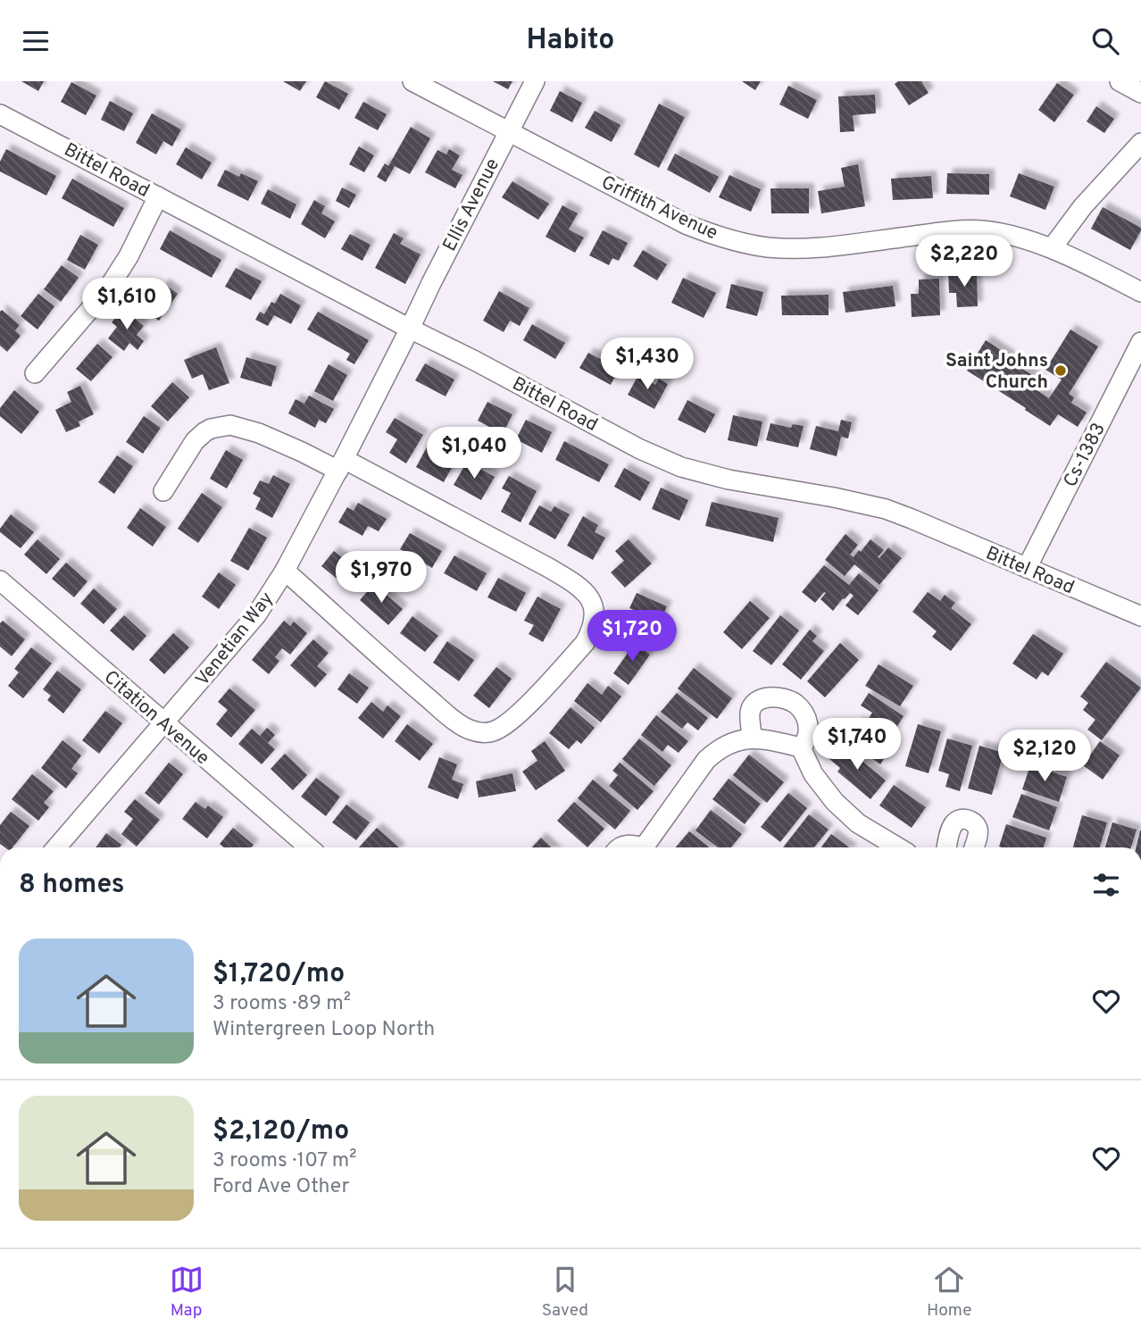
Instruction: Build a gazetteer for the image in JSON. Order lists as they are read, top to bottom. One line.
{"streets":{"street":["Bittel Road","Ellis Avenue","Griffith Avenue","Cs-1383","Venetian Way","Citation Avenue"]},"crossings":[["Bittel Road","Ellis Avenue"],["Bittel Road","Cs-1383"],["Bittel Road","Venetian Way"],["Ellis Avenue","Griffith Avenue"],["Ellis Avenue","Venetian Way"],["Venetian Way","Citation Avenue"]],"places":["Saint Johns Church"],"page":{"header":"Habito","price":["$2,220","$1,610","$1,430","$1,040","$1,970","$1,720","$1,740","$2,120"],"heading":"8 homes","list":[{"name":"$1,720/mo","note":"3 rooms · 89 m² · Wintergreen Loop North"},{"name":"$2,120/mo","note":"3 rooms · 107 m² · Ford Ave Other"}],"tabs":["Map","Saved","Home"]}}
